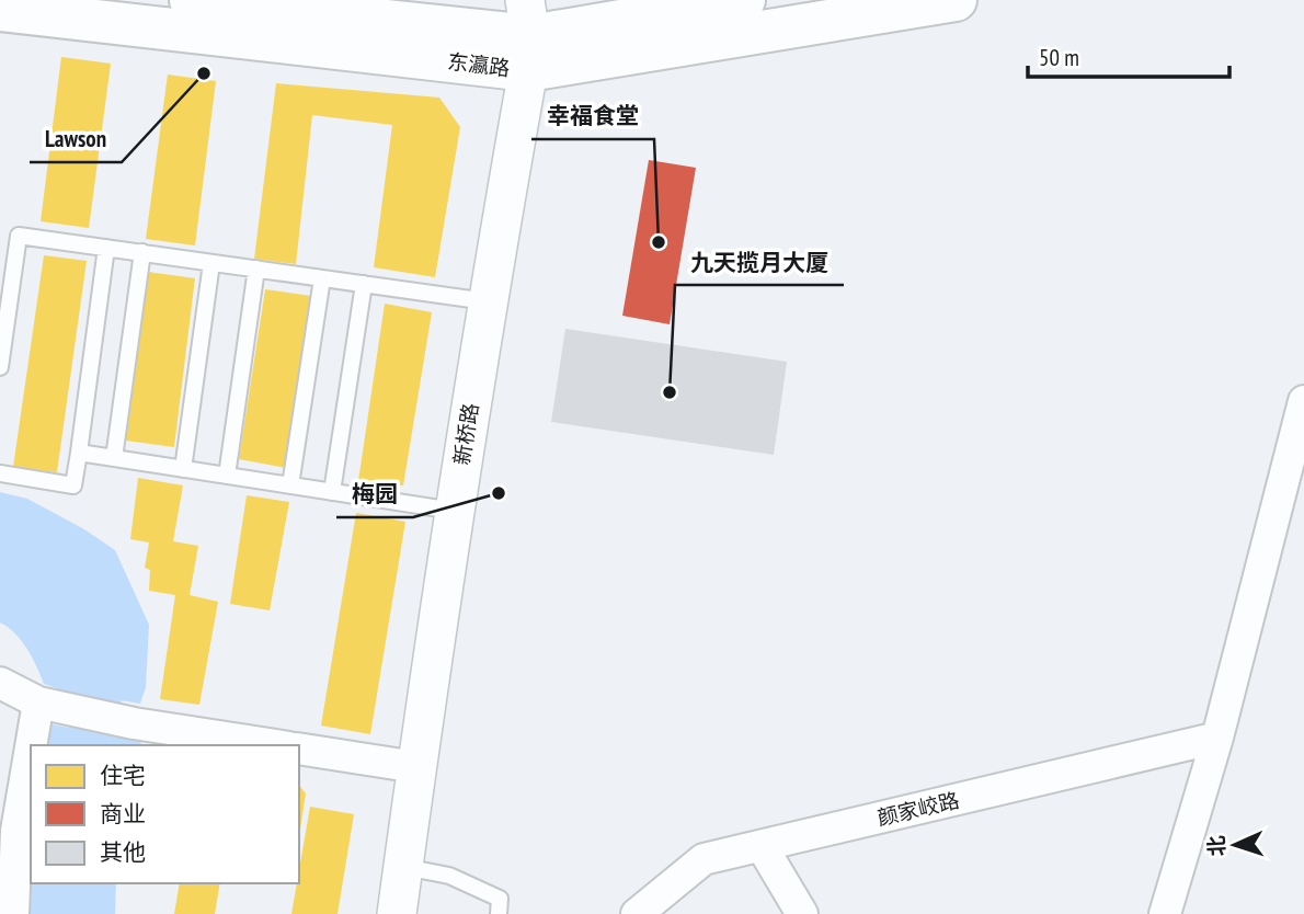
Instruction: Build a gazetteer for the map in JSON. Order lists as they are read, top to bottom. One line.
{"streets":{"main road":["东瀛路"],"street":["新桥路","颜家峧路"]},"crossings":[["东瀛路","新桥路"]],"places":["Lawson","幸福食堂","九天揽月大厦","梅园"],"legend":["住宅","商业","其他"],"scale_bar":"50 m","north":"left"}
